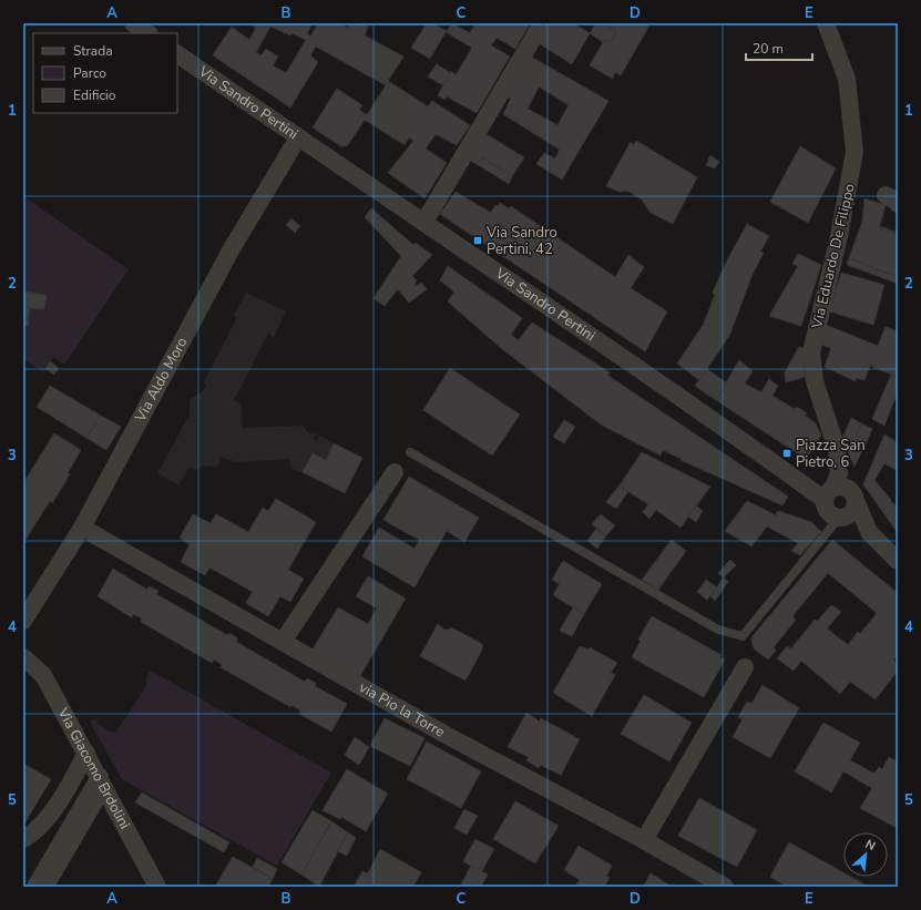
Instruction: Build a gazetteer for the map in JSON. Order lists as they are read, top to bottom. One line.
{"streets":{"street":["Via Sandro Pertini","Via Eduardo De Filippo","Via Aldo Moro","via Pio la Torre","Via Giacomo Brdolini"]},"crossings":[["Via Sandro Pertini","Via Eduardo De Filippo"],["Via Sandro Pertini","Via Aldo Moro"],["Via Aldo Moro","via Pio la Torre"]],"places":{"transit":["Via Sandro Pertini, 42","Piazza San Pietro, 6"]},"legend":["Strada","Parco","Edificio"],"scale_bar":"20 m","north":"top right","grid":{"columns":["A","B","C","D","E"],"rows":["1","2","3","4","5"]}}
